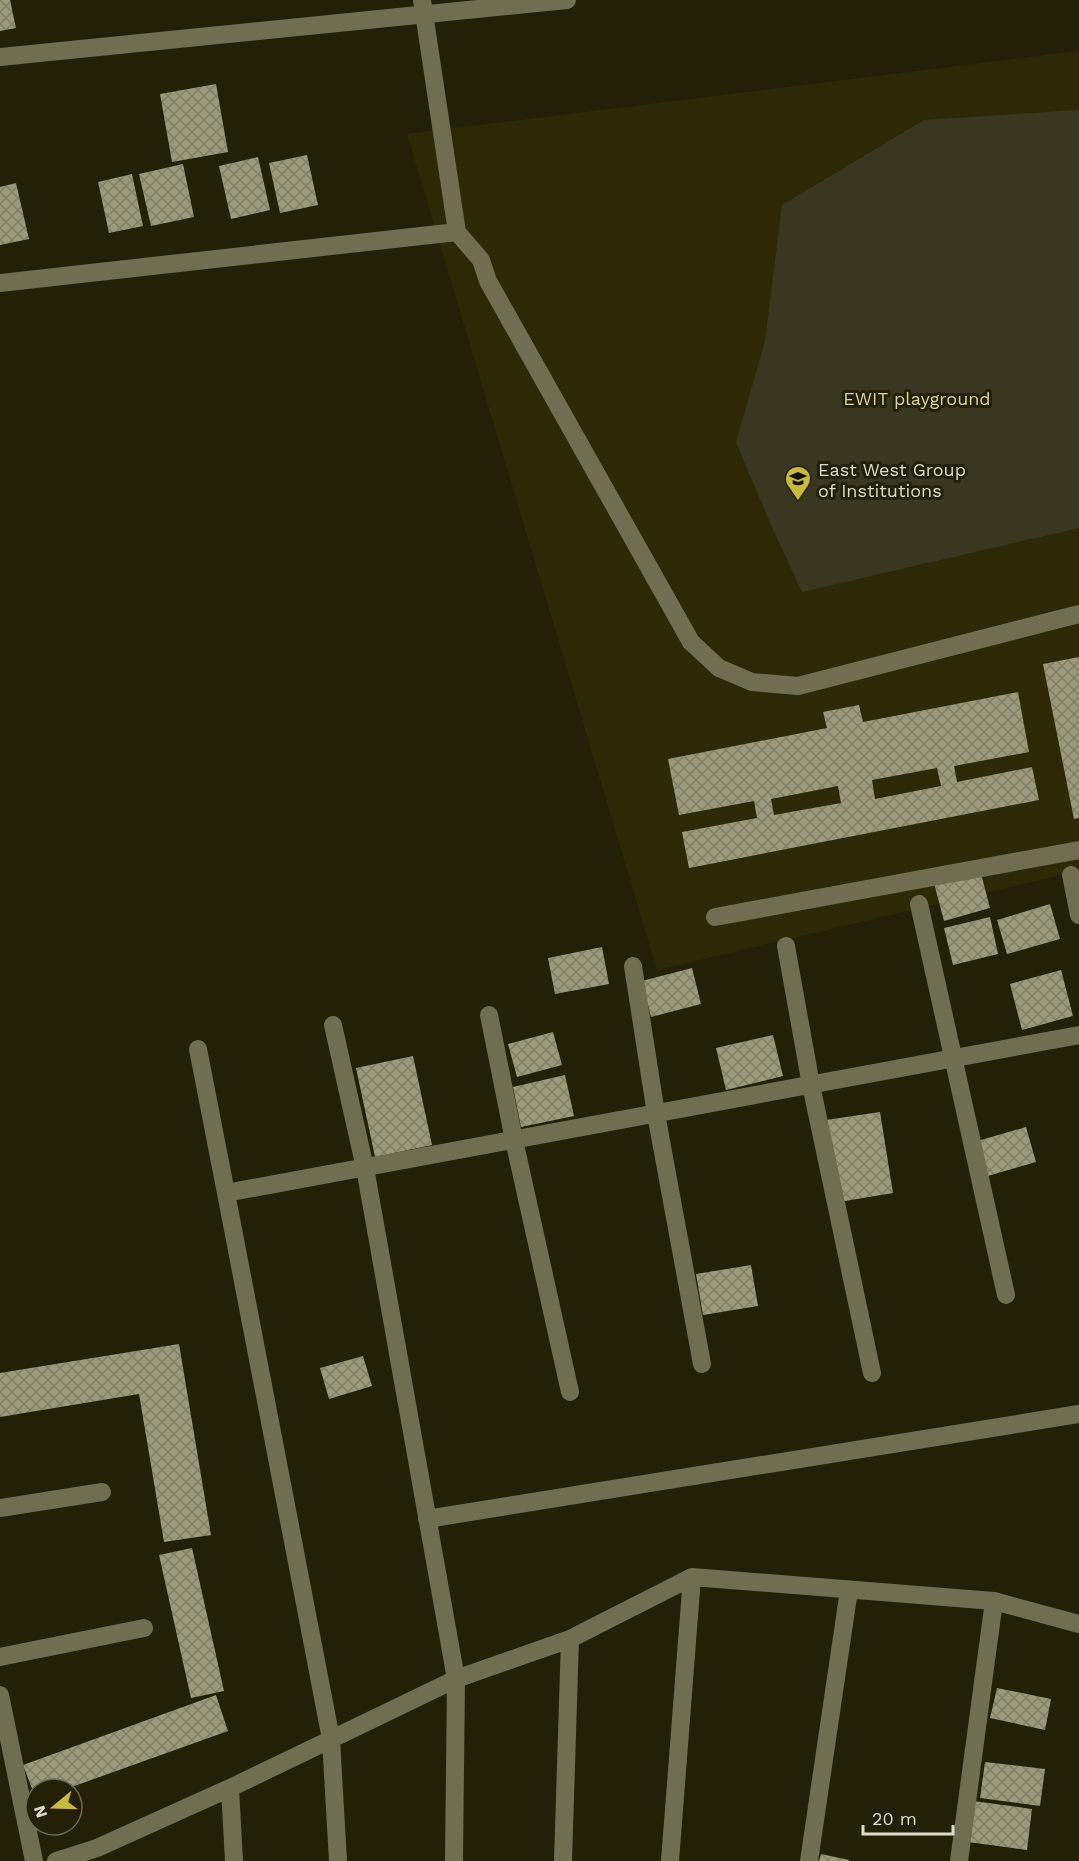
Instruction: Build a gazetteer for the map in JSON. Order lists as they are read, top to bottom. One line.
{"parks":["EWIT playground"],"places":{"school or university":["East West Group of Institutions"]},"scale_bar":"20 m","north":"left"}
